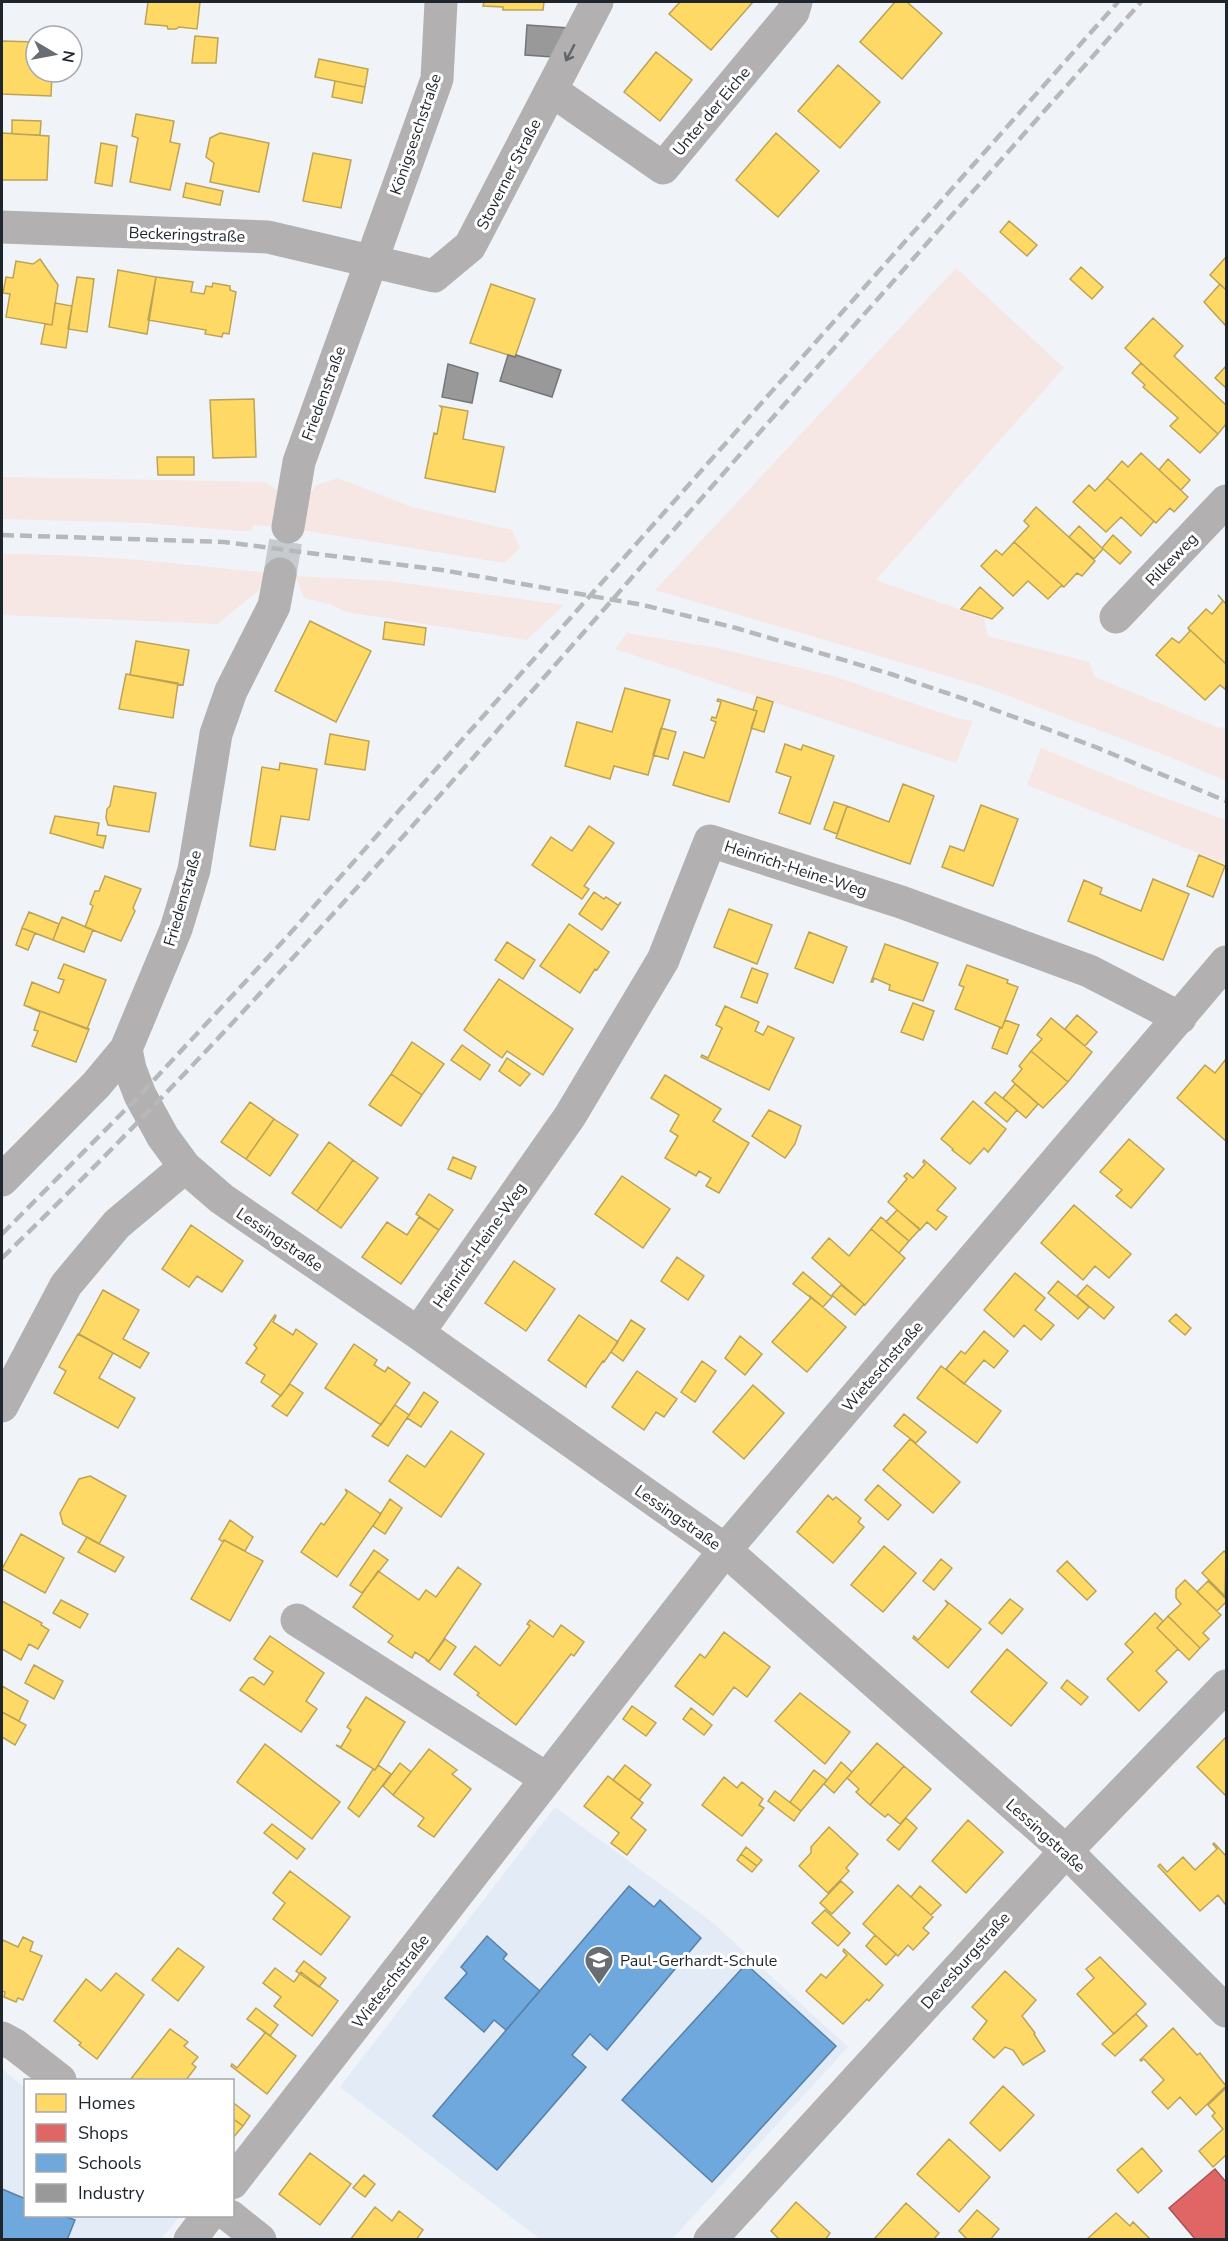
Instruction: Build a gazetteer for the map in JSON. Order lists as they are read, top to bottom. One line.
{"streets":{"street":["Unter der Eiche","Königseschstraße","Stoverner Straße","Beckeringstraße","Friedenstraße","Rilkeweg","Heinrich-Heine-Weg","Lessingstraße","Wieteschstraße","Devesburgstraße"]},"crossings":[["Unter der Eiche","Stoverner Straße"],["Königseschstraße","Stoverner Straße"],["Königseschstraße","Beckeringstraße"],["Königseschstraße","Friedenstraße"],["Stoverner Straße","Beckeringstraße"],["Stoverner Straße","Friedenstraße"],["Beckeringstraße","Friedenstraße"],["Friedenstraße","Lessingstraße"],["Heinrich-Heine-Weg","Lessingstraße"],["Heinrich-Heine-Weg","Wieteschstraße"],["Lessingstraße","Wieteschstraße"],["Lessingstraße","Devesburgstraße"]],"places":{"school or university":["Paul-Gerhardt-Schule"]},"legend":["Homes","Shops","Schools","Industry"],"north":"right"}
